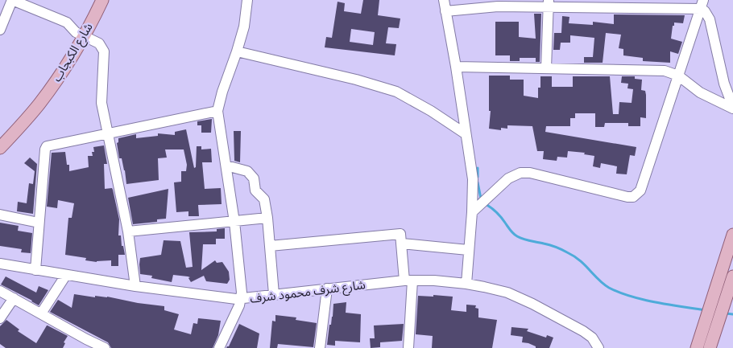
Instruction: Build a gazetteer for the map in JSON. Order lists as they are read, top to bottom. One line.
{"streets":{"main road":["شارع الكبجاب"],"street":["شارع شرف محمود شرف"]}}
